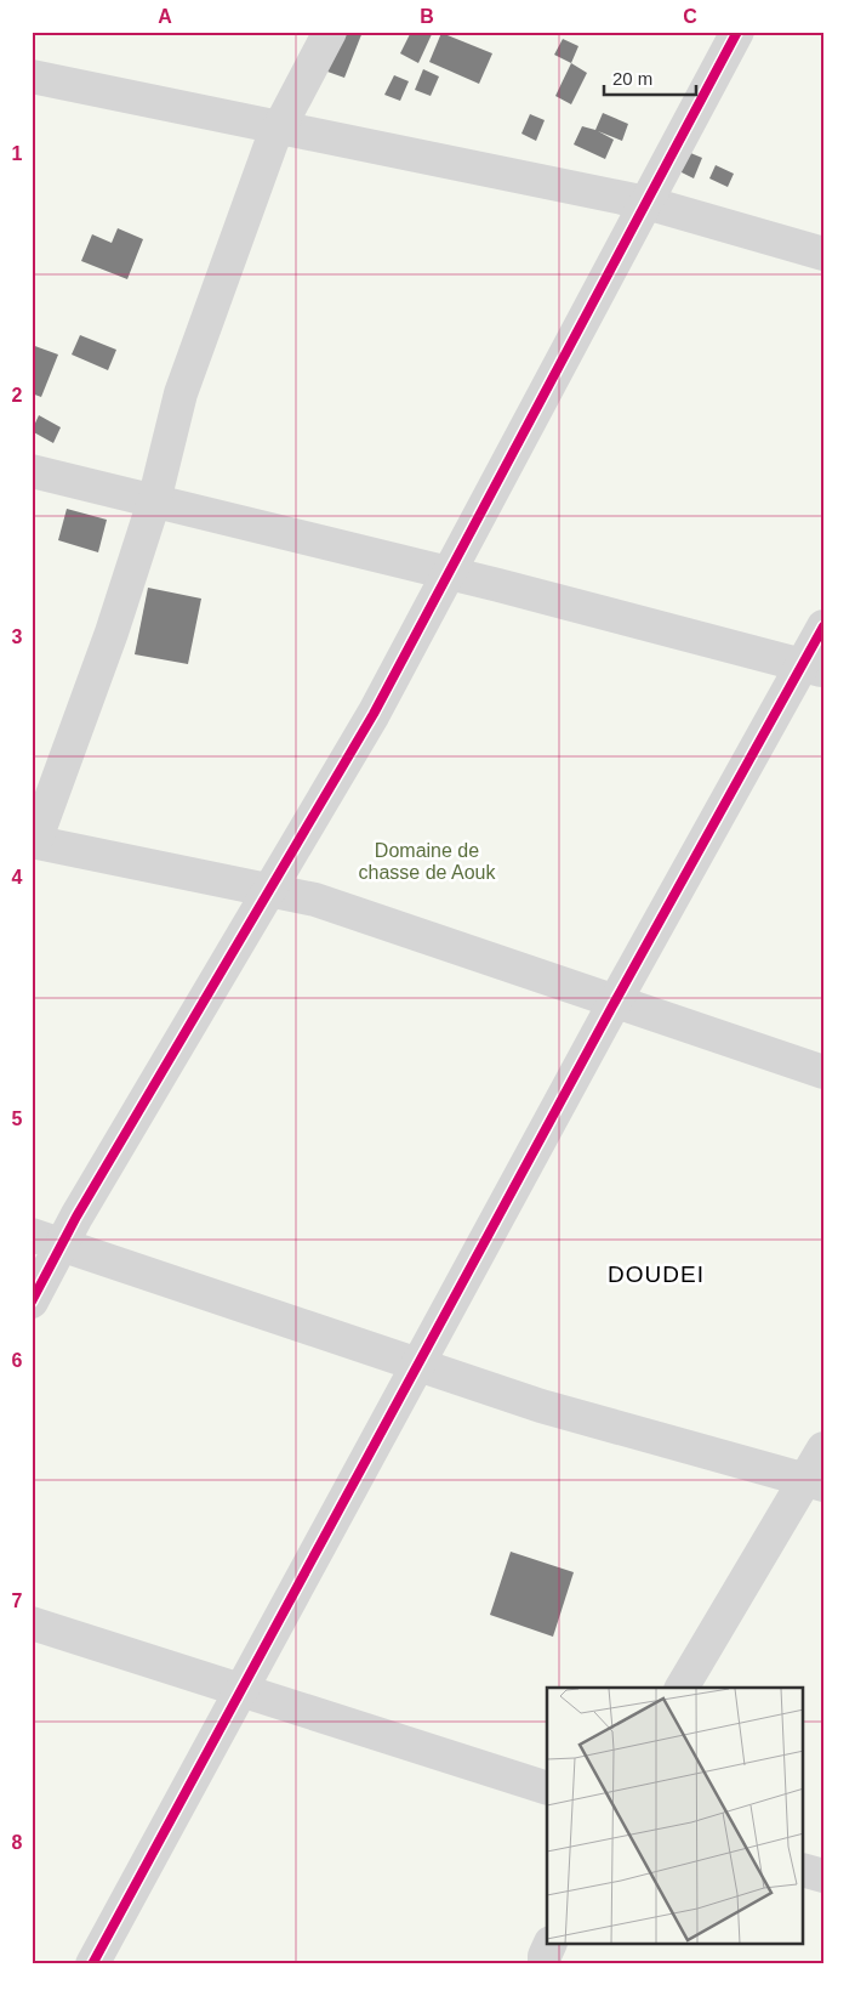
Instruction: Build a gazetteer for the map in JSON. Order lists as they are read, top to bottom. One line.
{"districts":["DOUDEI"],"parks":["Domaine de chasse de Aouk"],"scale_bar":"20 m","grid":{"columns":["A","B","C"],"rows":["1","2","3","4","5","6","7","8"]}}
